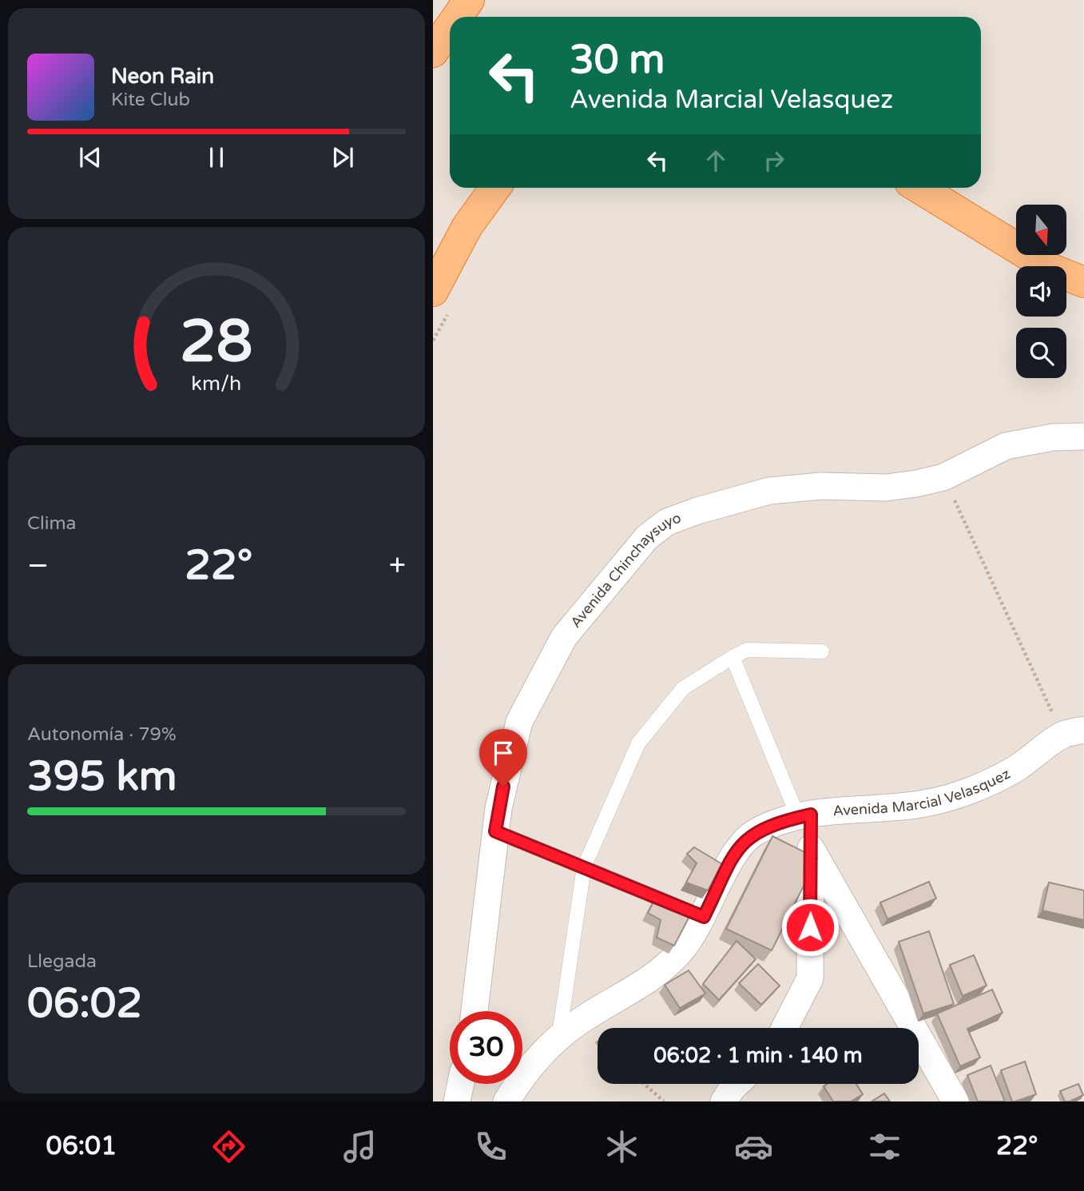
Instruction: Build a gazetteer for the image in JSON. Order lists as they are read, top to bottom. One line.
{"streets":{"street":["Avenida Chinchaysuyo","Avenida Marcial Velasquez"]},"north":"bottom","page":{"turn":["30 m","Avenida Marcial Velasquez"],"song":["Neon Rain","Kite Club"],"tile":["Clima",["Autonomía · 79%","395 km"],["Llegada","06:02"]],"heat":["−","22°","+"],"limit":"30","trip":"06:02 · 1 min · 140 m","tabs":["06:01","22°"],"gauge":["28","km/h"]}}
